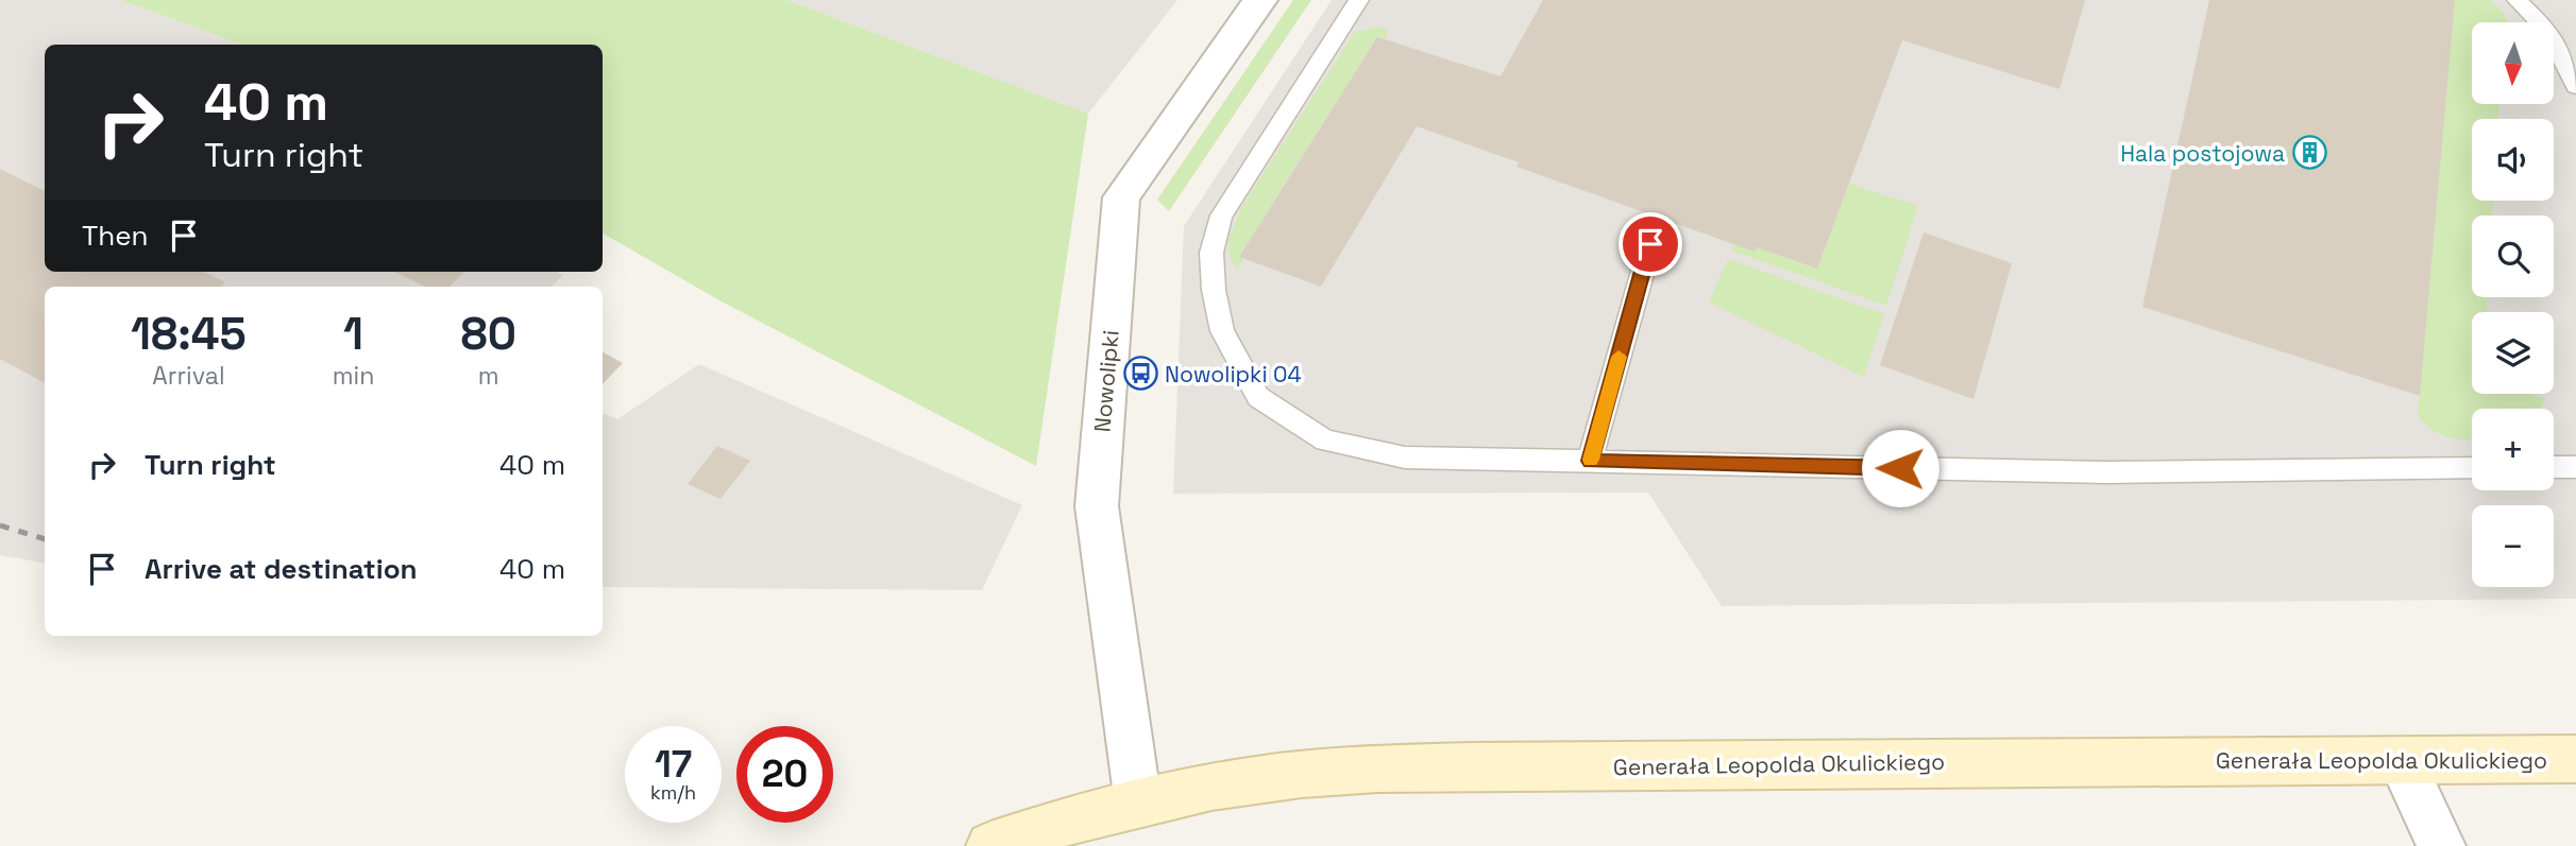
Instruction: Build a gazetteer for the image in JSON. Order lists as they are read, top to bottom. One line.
{"streets":{"main road":["Generała Leopolda Okulickiego"],"street":["Nowolipki"]},"crossings":[["Nowolipki","Generała Leopolda Okulickiego"]],"places":{"building":["Hala postojowa"],"bus stop":["Nowolipki 04"]},"north":"bottom","page":{"map_buttons":["+","−"],"turn":["40 m","Turn right"],"then":"Then","eta":["18:45","Arrival","1","min","80","m"],"list":[{"name":"Turn right","value":"40 m"},{"name":"Arrive at destination","value":"40 m"}],"speed":"17 km/h","limit":"20"}}
